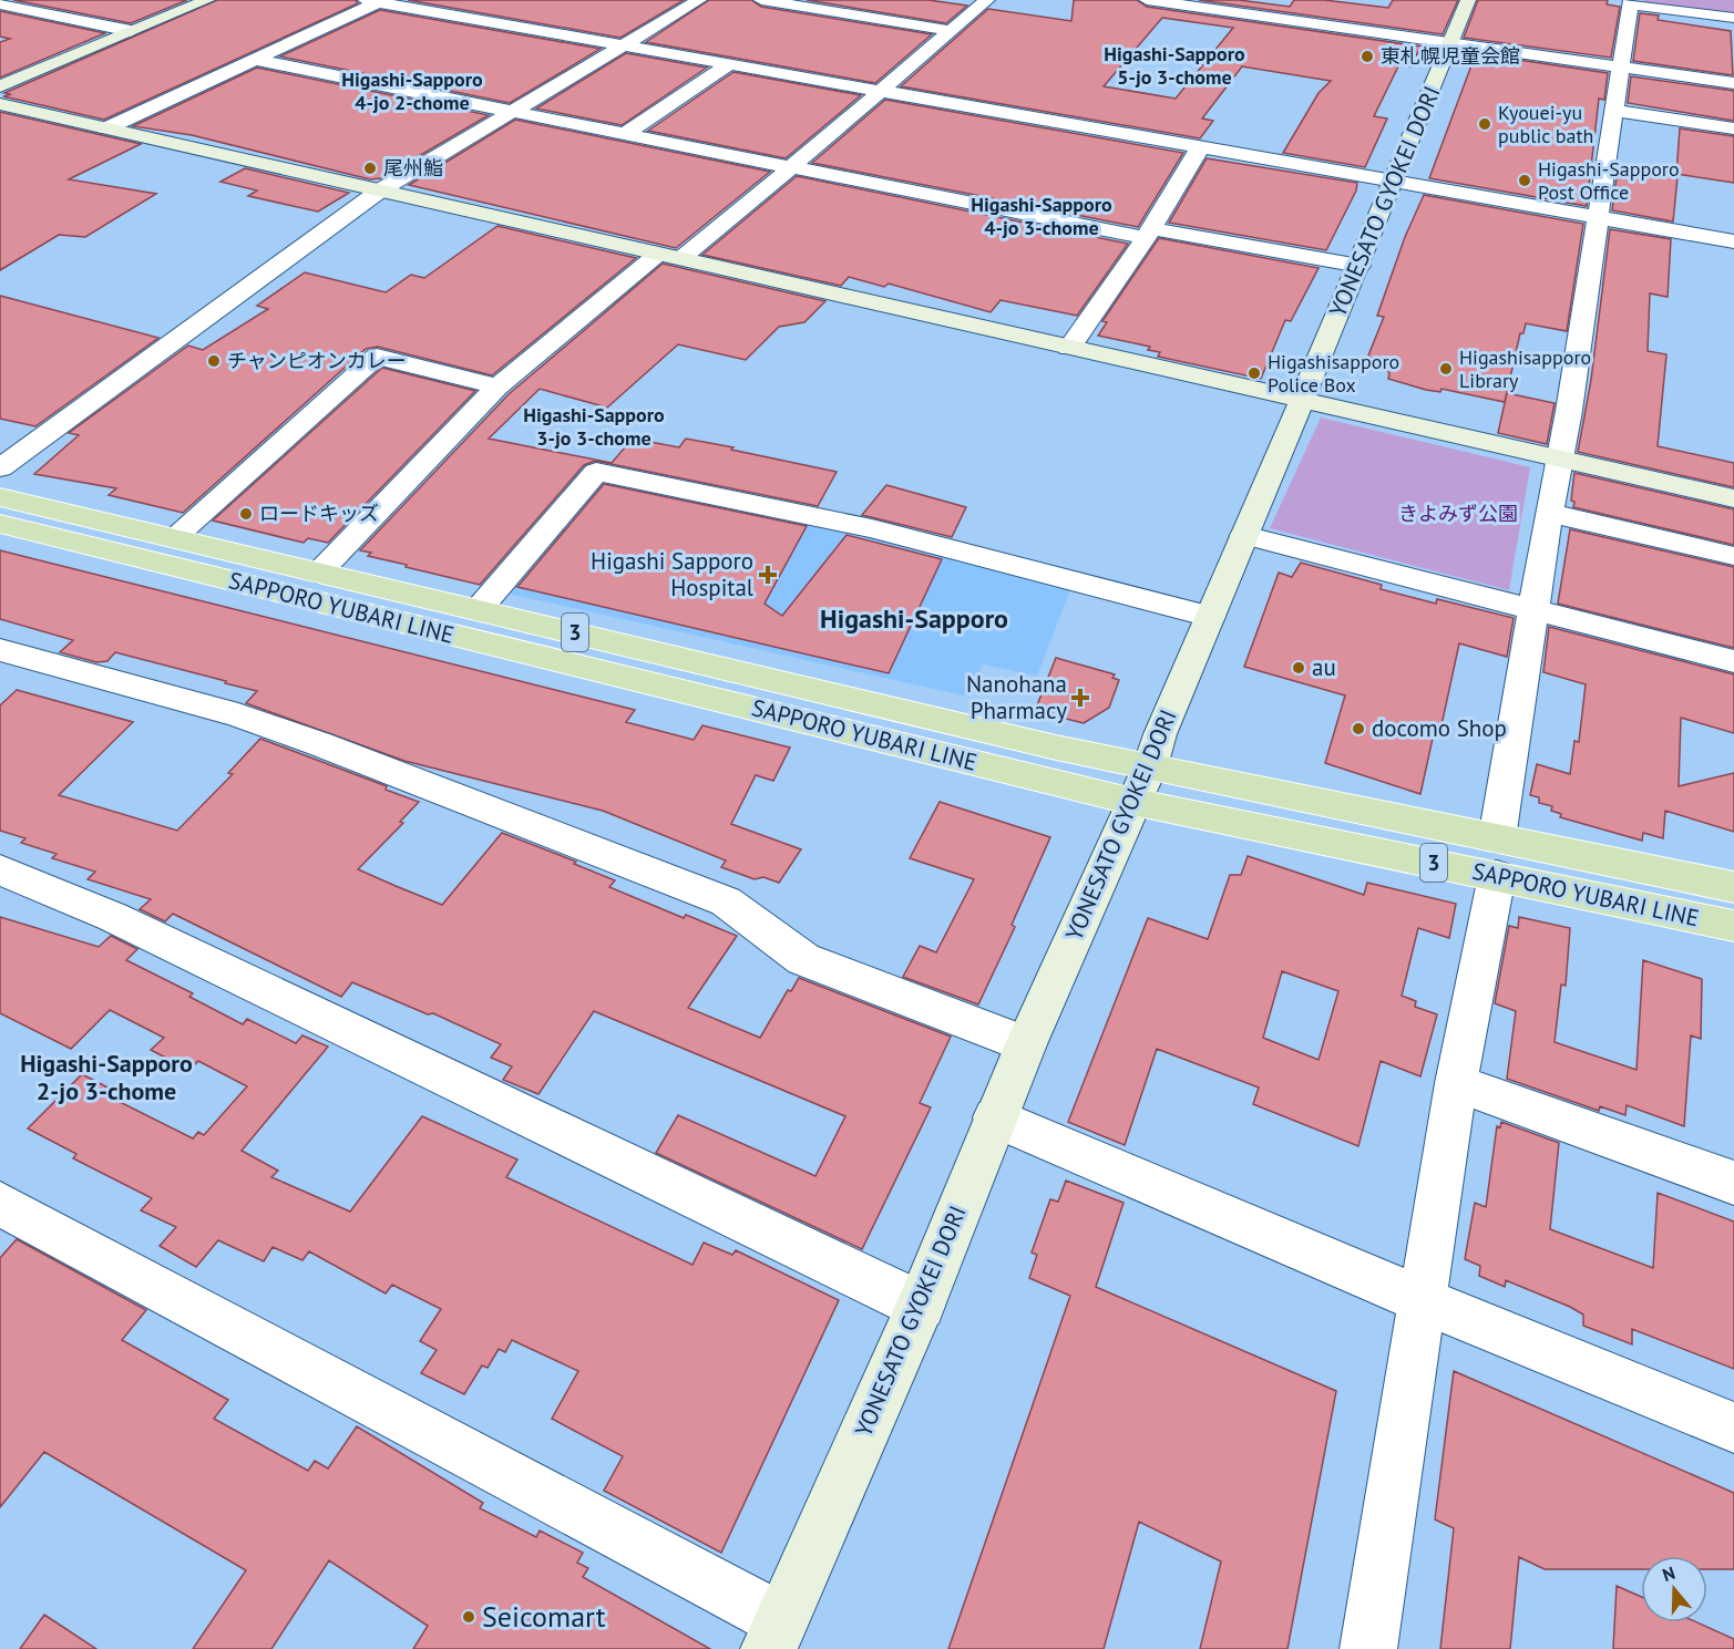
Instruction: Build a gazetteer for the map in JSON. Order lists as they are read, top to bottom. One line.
{"streets":{"main road":["SAPPORO YUBARI LINE","3"],"street":["YONESATO GYOKEI DORI"]},"crossings":[["YONESATO GYOKEI DORI","SAPPORO YUBARI LINE"]],"districts":["Higashi-Sapporo 5-jo 3-chome","Higashi-Sapporo 4-jo 2-chome","Higashi-Sapporo 4-jo 3-chome","Higashi-Sapporo 3-jo 3-chome","Higashi-Sapporo","Higashi-Sapporo 2-jo 3-chome"],"parks":["きよみず公園"],"places":{"other":["東札幌児童会館","Kyouei-yu public bath","尾州鮨","Higashi-Sapporo Post Office","チャンピオンカレー","Higashisapporo Library","Higashisapporo Police Box","ロードキッズ","au","docomo Shop","Seicomart"],"health":["Higashi Sapporo Hospital","Nanohana Pharmacy"]},"north":"top"}
